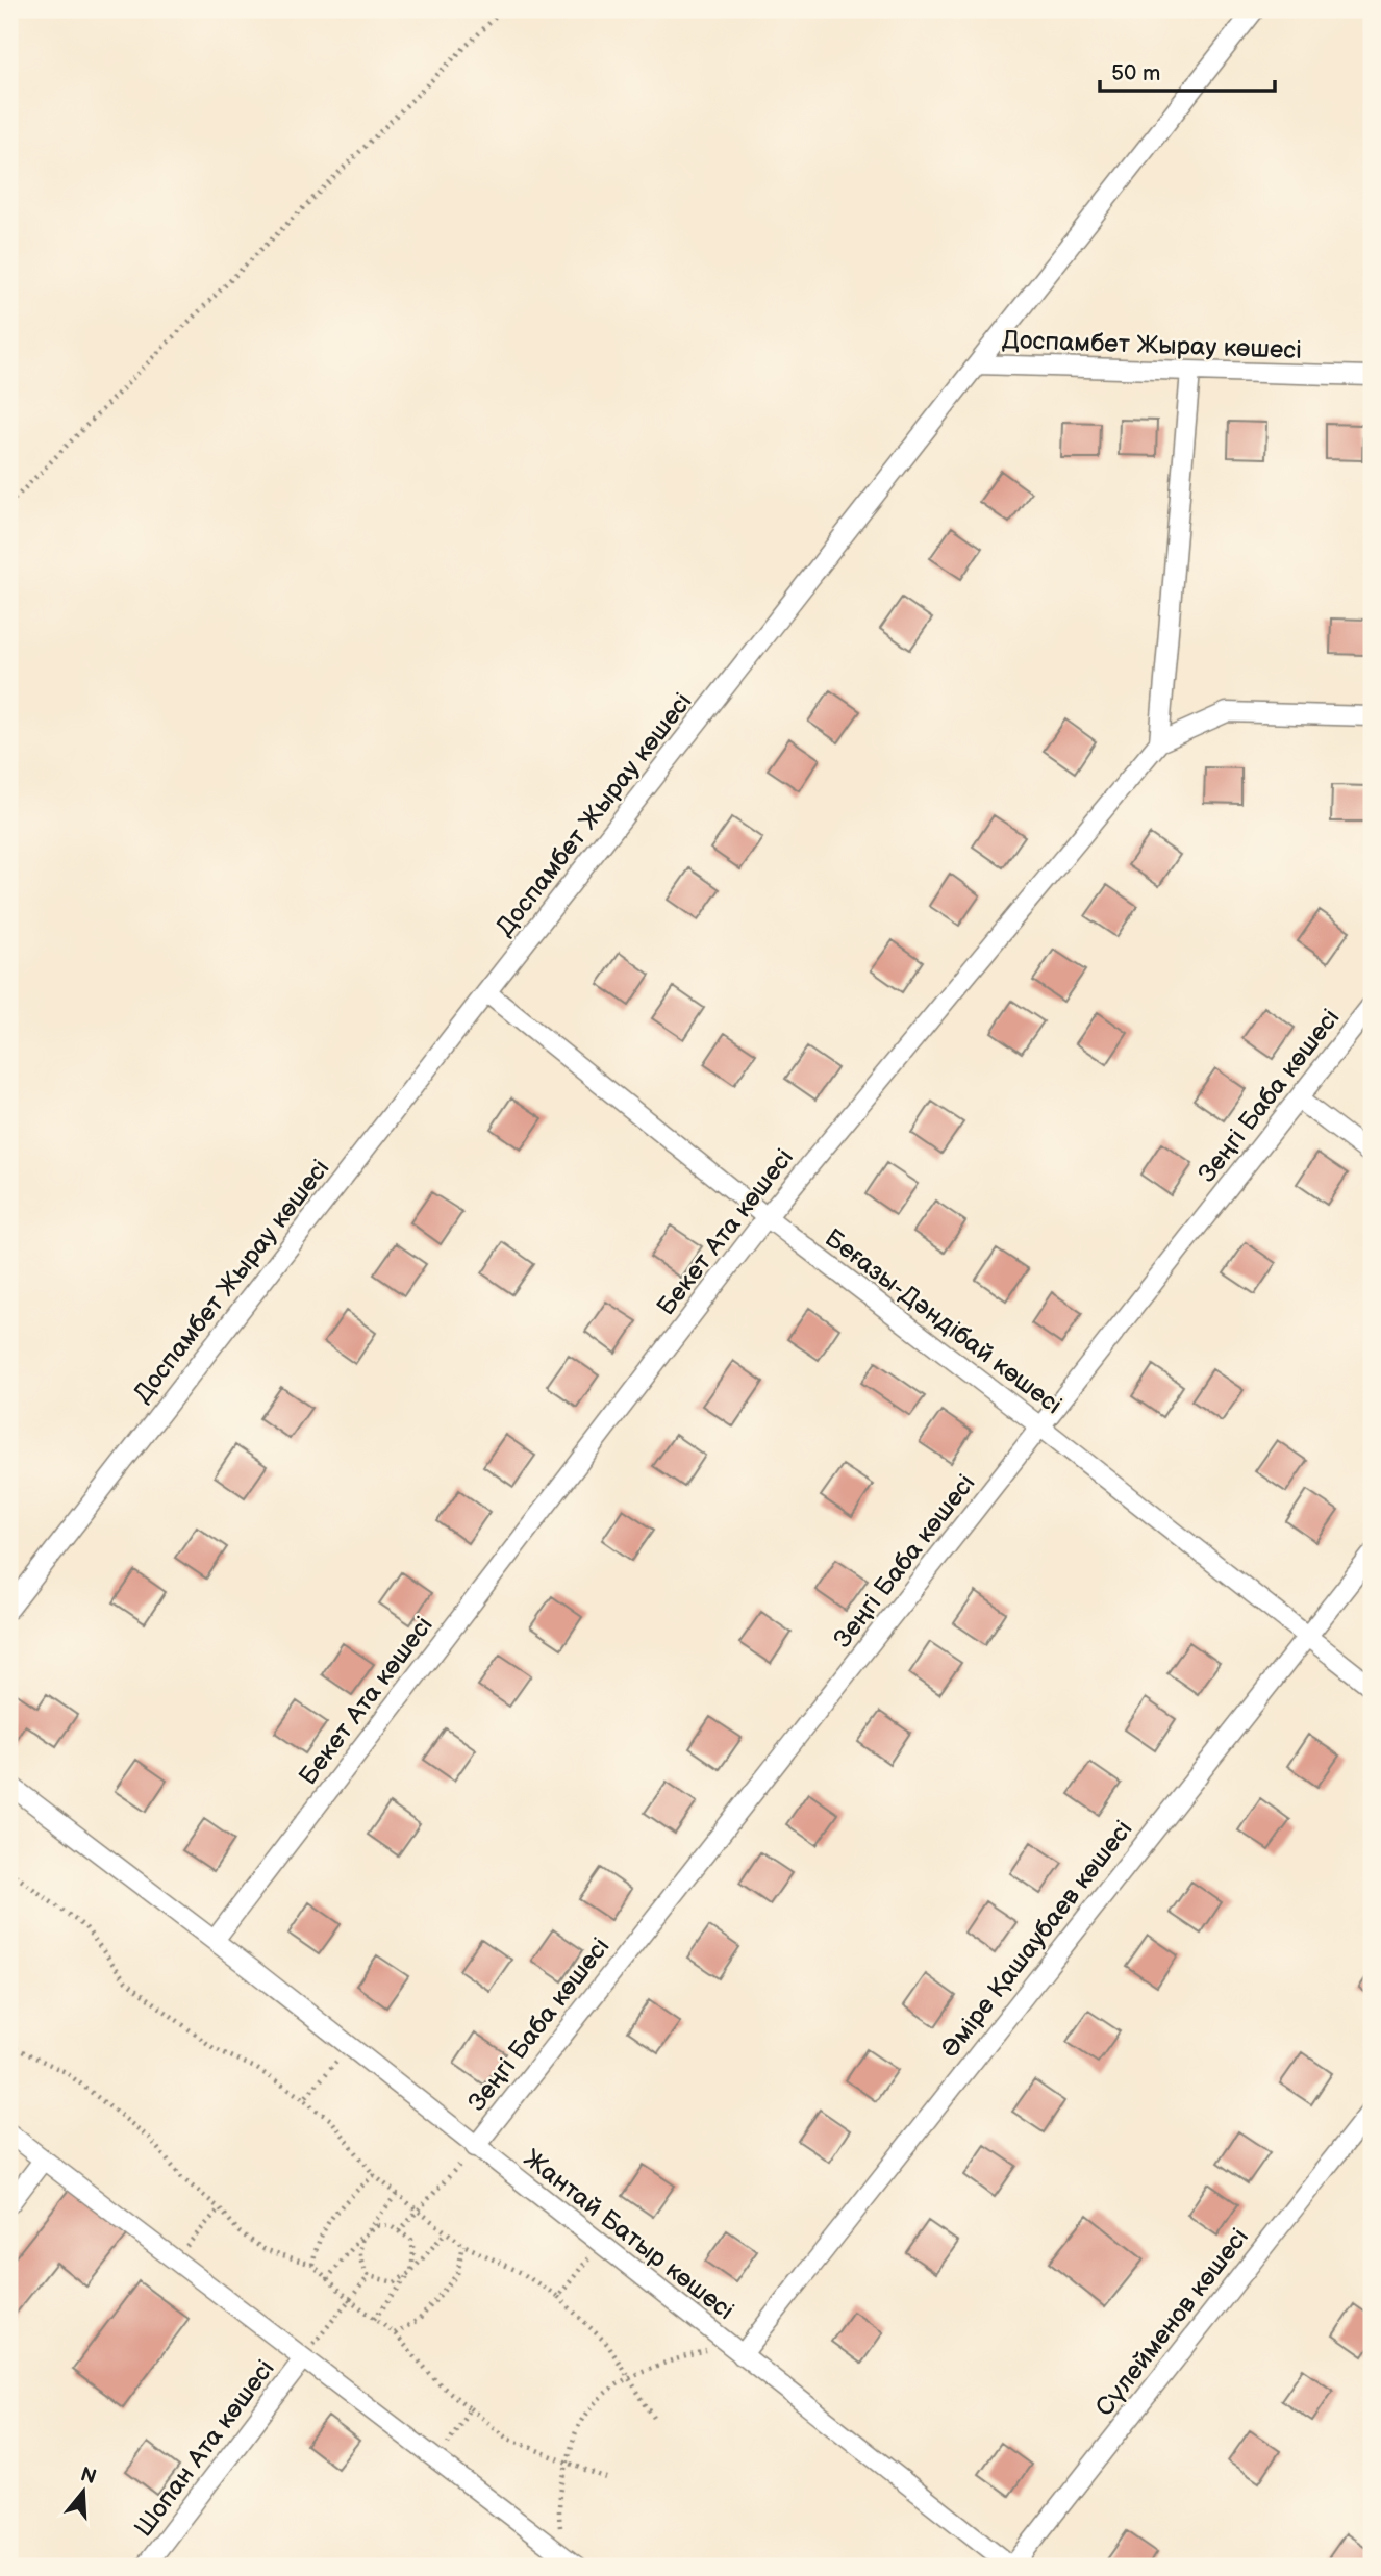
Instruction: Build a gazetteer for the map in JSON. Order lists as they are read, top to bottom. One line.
{"streets":{"street":["Доспамбет Жырау көшесі","Зеңгі Баба көшесі","Бекет Ата көшесі","Беғазы-Дәндібай көшесі","Әміре Қашаубаев көшесі","Жантай Батыр көшесі","Сүлейменов көшесі","Шопан Ата көшесі"]},"crossings":[["Доспамбет Жырау көшесі","Беғазы-Дәндібай көшесі"],["Зеңгі Баба көшесі","Беғазы-Дәндібай көшесі"],["Зеңгі Баба көшесі","Жантай Батыр көшесі"],["Бекет Ата көшесі","Беғазы-Дәндібай көшесі"],["Бекет Ата көшесі","Жантай Батыр көшесі"],["Беғазы-Дәндібай көшесі","Әміре Қашаубаев көшесі"],["Әміре Қашаубаев көшесі","Жантай Батыр көшесі"],["Жантай Батыр көшесі","Сүлейменов көшесі"]],"scale_bar":"50 m","north":"top"}
